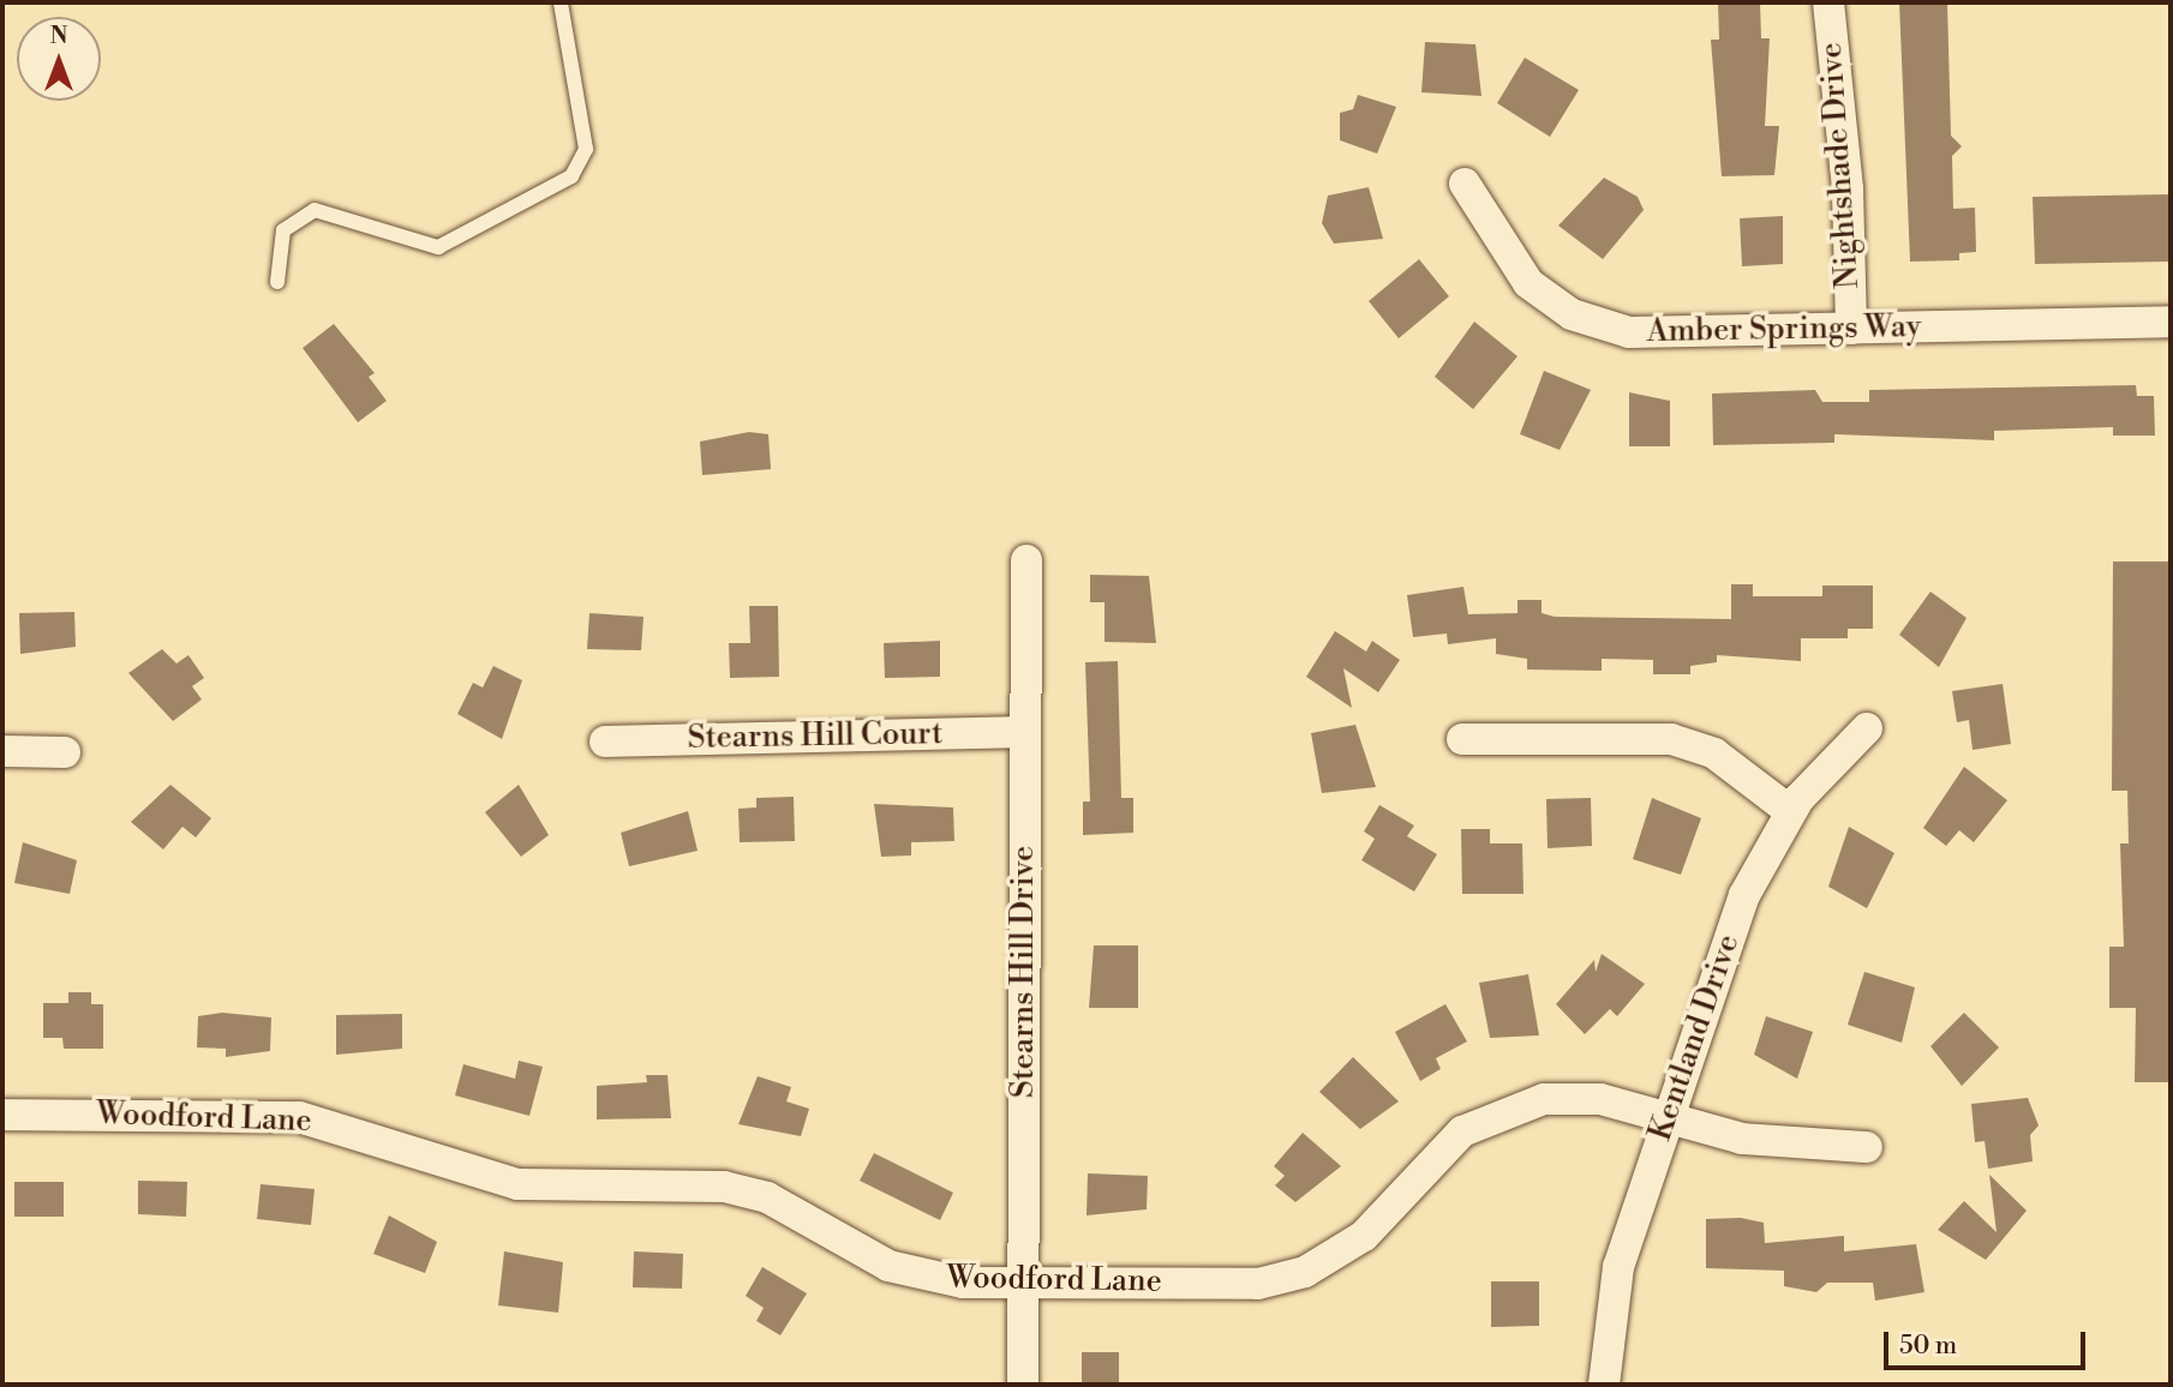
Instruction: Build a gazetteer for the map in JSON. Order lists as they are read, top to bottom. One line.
{"streets":{"street":["Nightshade Drive","Amber Springs Way","Stearns Hill Court","Stearns Hill Drive","Kentland Drive","Woodford Lane"]},"crossings":[["Nightshade Drive","Amber Springs Way"],["Stearns Hill Court","Stearns Hill Drive"],["Stearns Hill Drive","Woodford Lane"],["Kentland Drive","Woodford Lane"]],"scale_bar":"50 m","north":"top"}
